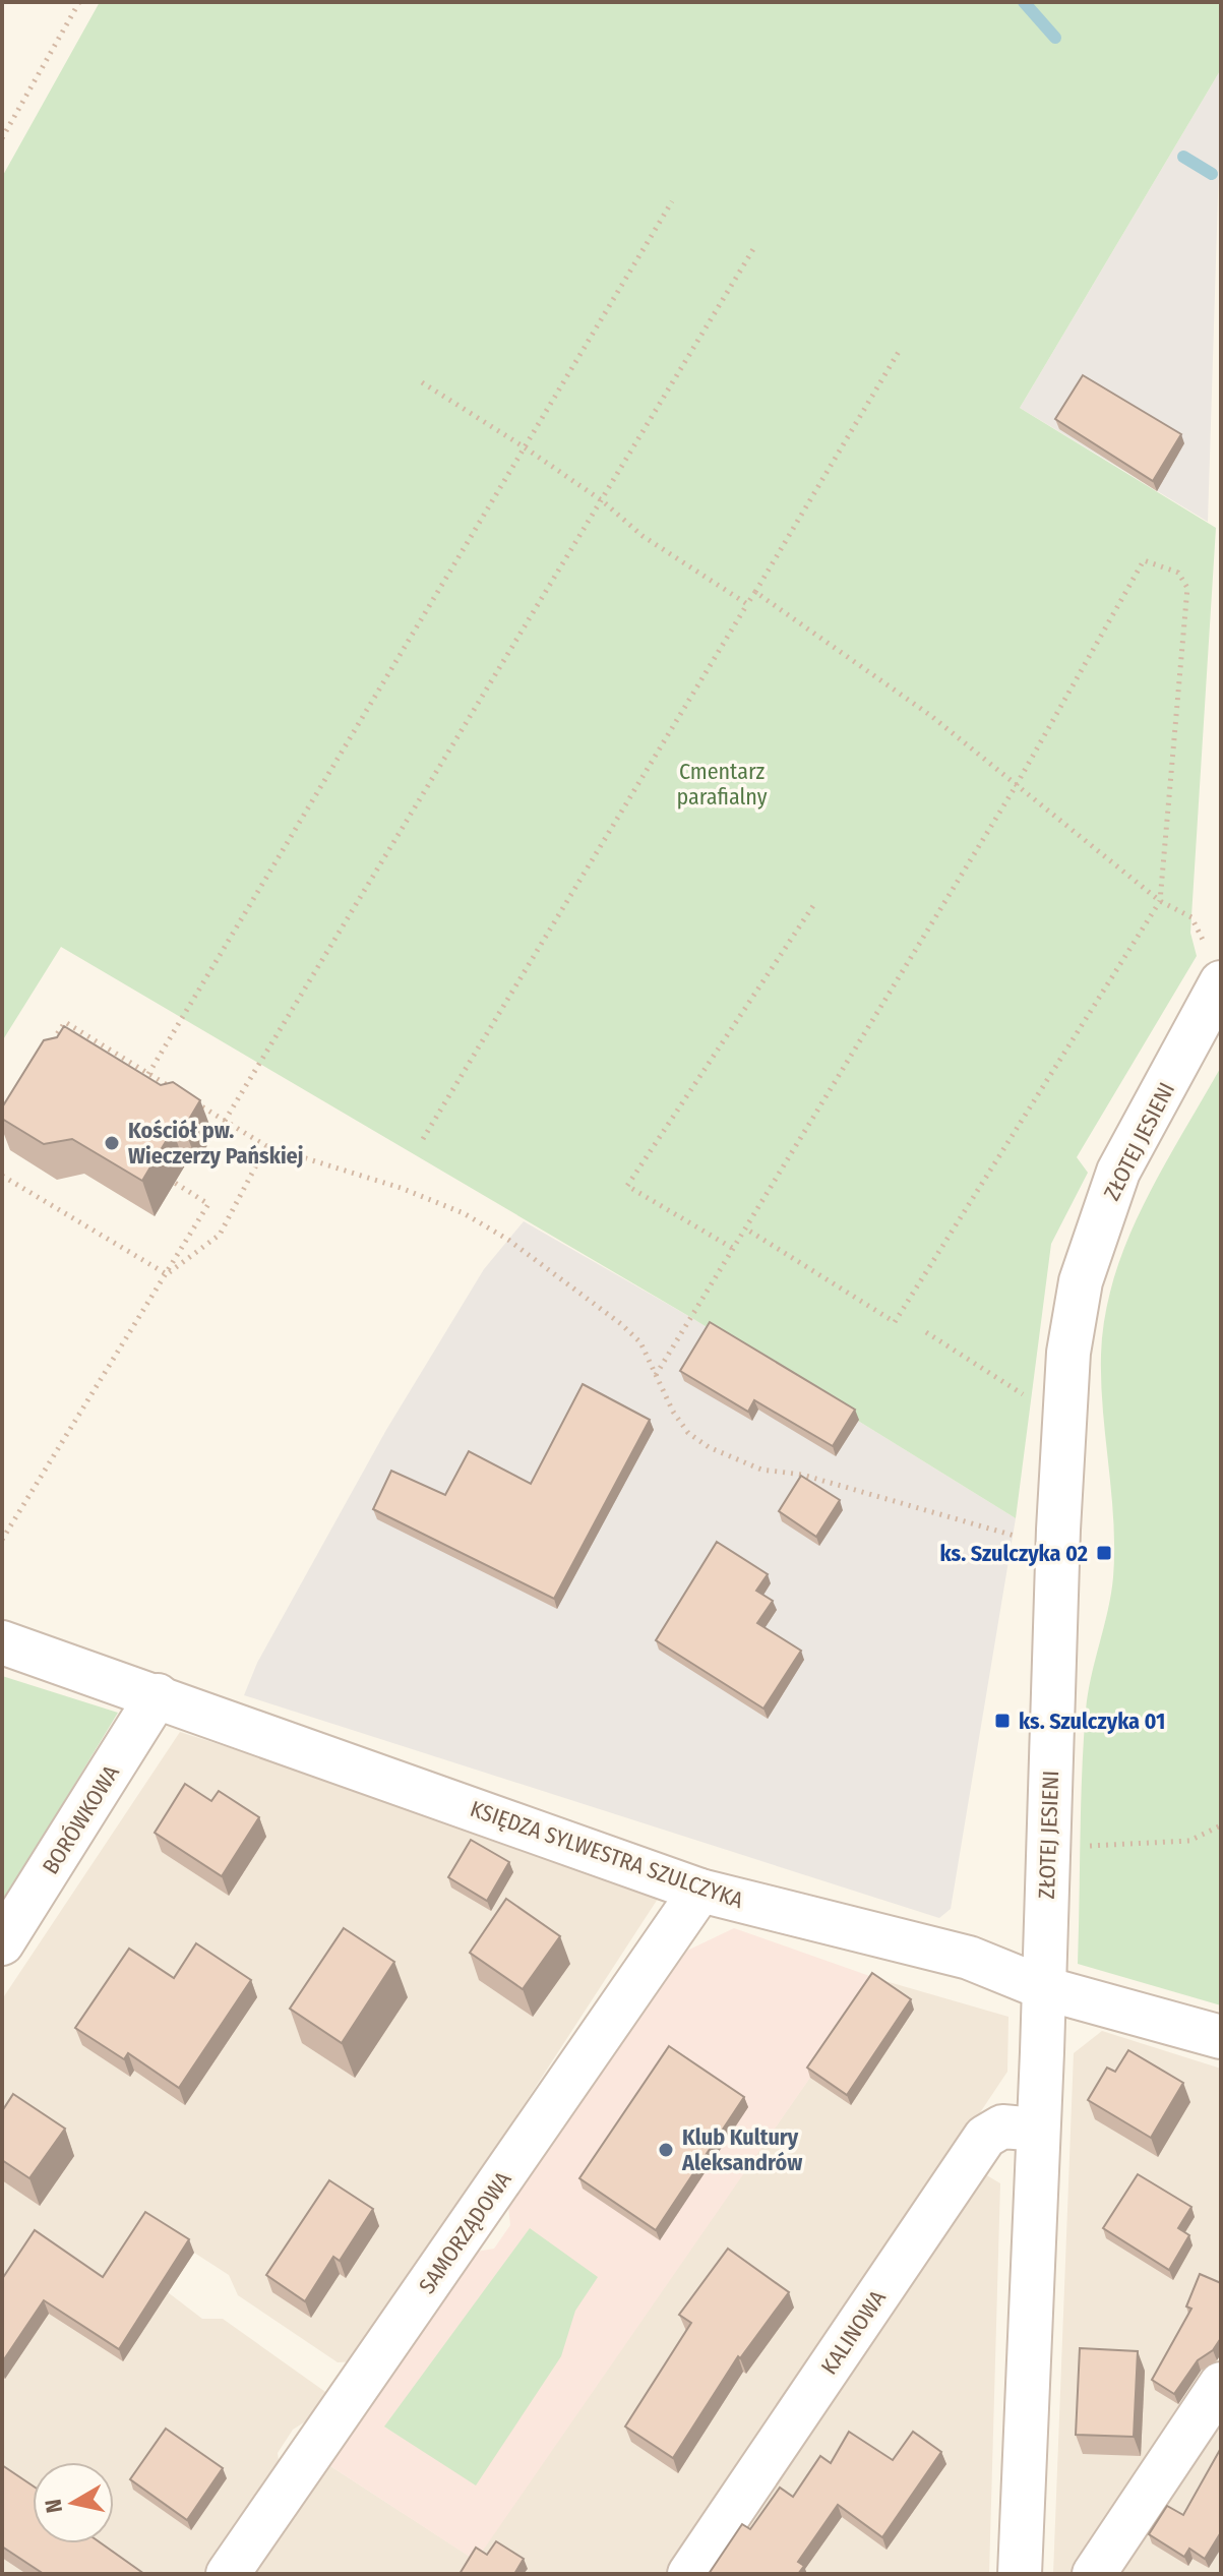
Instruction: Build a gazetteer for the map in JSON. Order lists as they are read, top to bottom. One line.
{"streets":{"street":["ZŁOTEJ JESIENI","BORÓWKOWA","KSIĘDZA SYLWESTRA SZULCZYKA","SAMORZĄDOWA","KALINOWA"]},"crossings":[["ZŁOTEJ JESIENI","KSIĘDZA SYLWESTRA SZULCZYKA"],["ZŁOTEJ JESIENI","KALINOWA"],["BORÓWKOWA","KSIĘDZA SYLWESTRA SZULCZYKA"],["KSIĘDZA SYLWESTRA SZULCZYKA","SAMORZĄDOWA"]],"parks":["Cmentarz parafialny"],"places":{"other":["Kościół pw. Wieczerzy Pańskiej","Klub Kultury Aleksandrów"],"transit":["ks. Szulczyka 02","ks. Szulczyka 01"]},"north":"left"}
